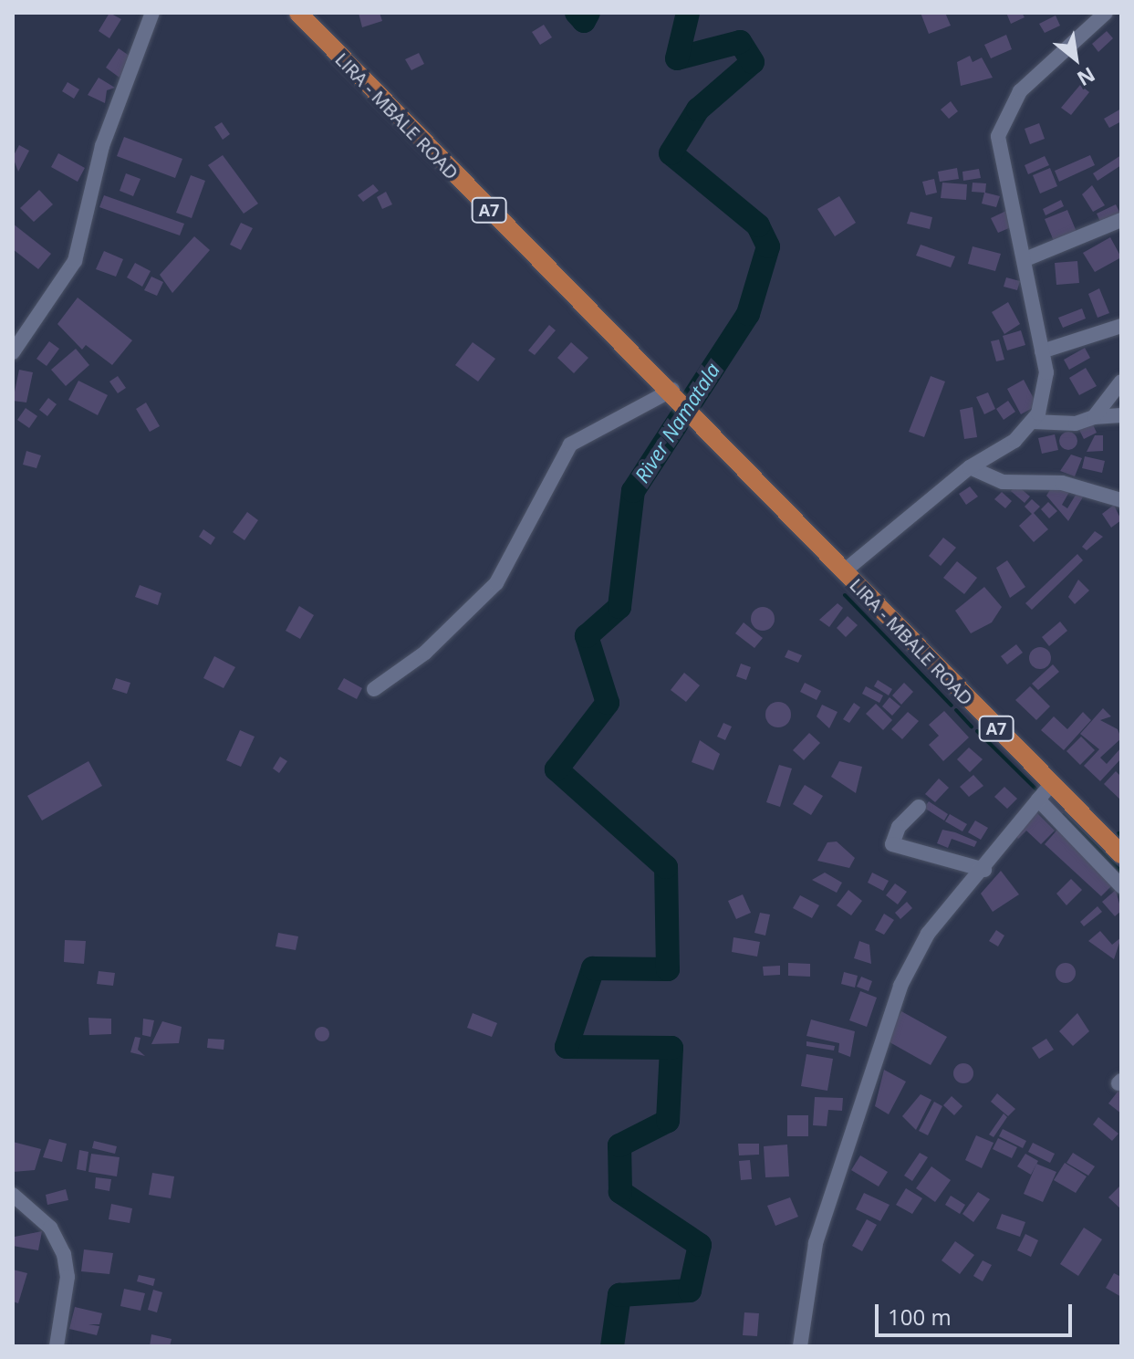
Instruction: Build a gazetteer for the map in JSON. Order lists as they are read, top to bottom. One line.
{"streets":{"main road":["LIRA - MBALE ROAD","A7"]},"water":["River Namatala"],"scale_bar":"100 m","north":"bottom right"}
